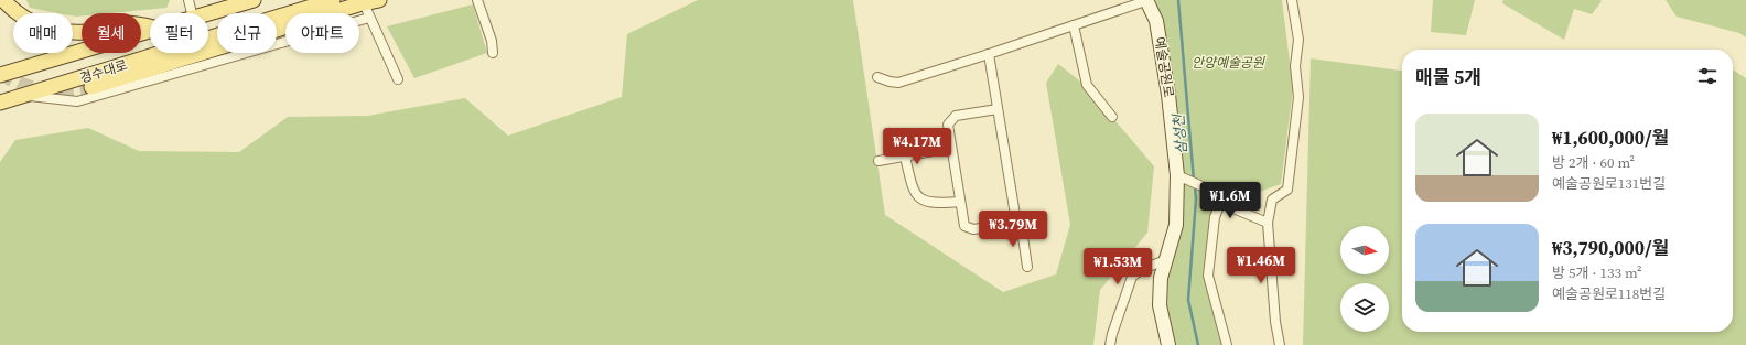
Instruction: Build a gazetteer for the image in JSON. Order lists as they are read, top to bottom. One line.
{"streets":{"main road":["경수대로"],"street":["예술공원로"]},"water":["삼성천"],"parks":["안양예술공원"],"north":"right","page":{"chip":["매매","월세","필터","신규","아파트"],"heading":"매물 5개","list":[{"name":"₩1,600,000/월","note":"방 2개 · 60 m² · 예술공원로131번길"},{"name":"₩3,790,000/월","note":"방 5개 · 133 m² · 예술공원로118번길"}],"price":["₩4.17M","₩1.6M","₩3.79M","₩1.46M","₩1.53M"]}}
